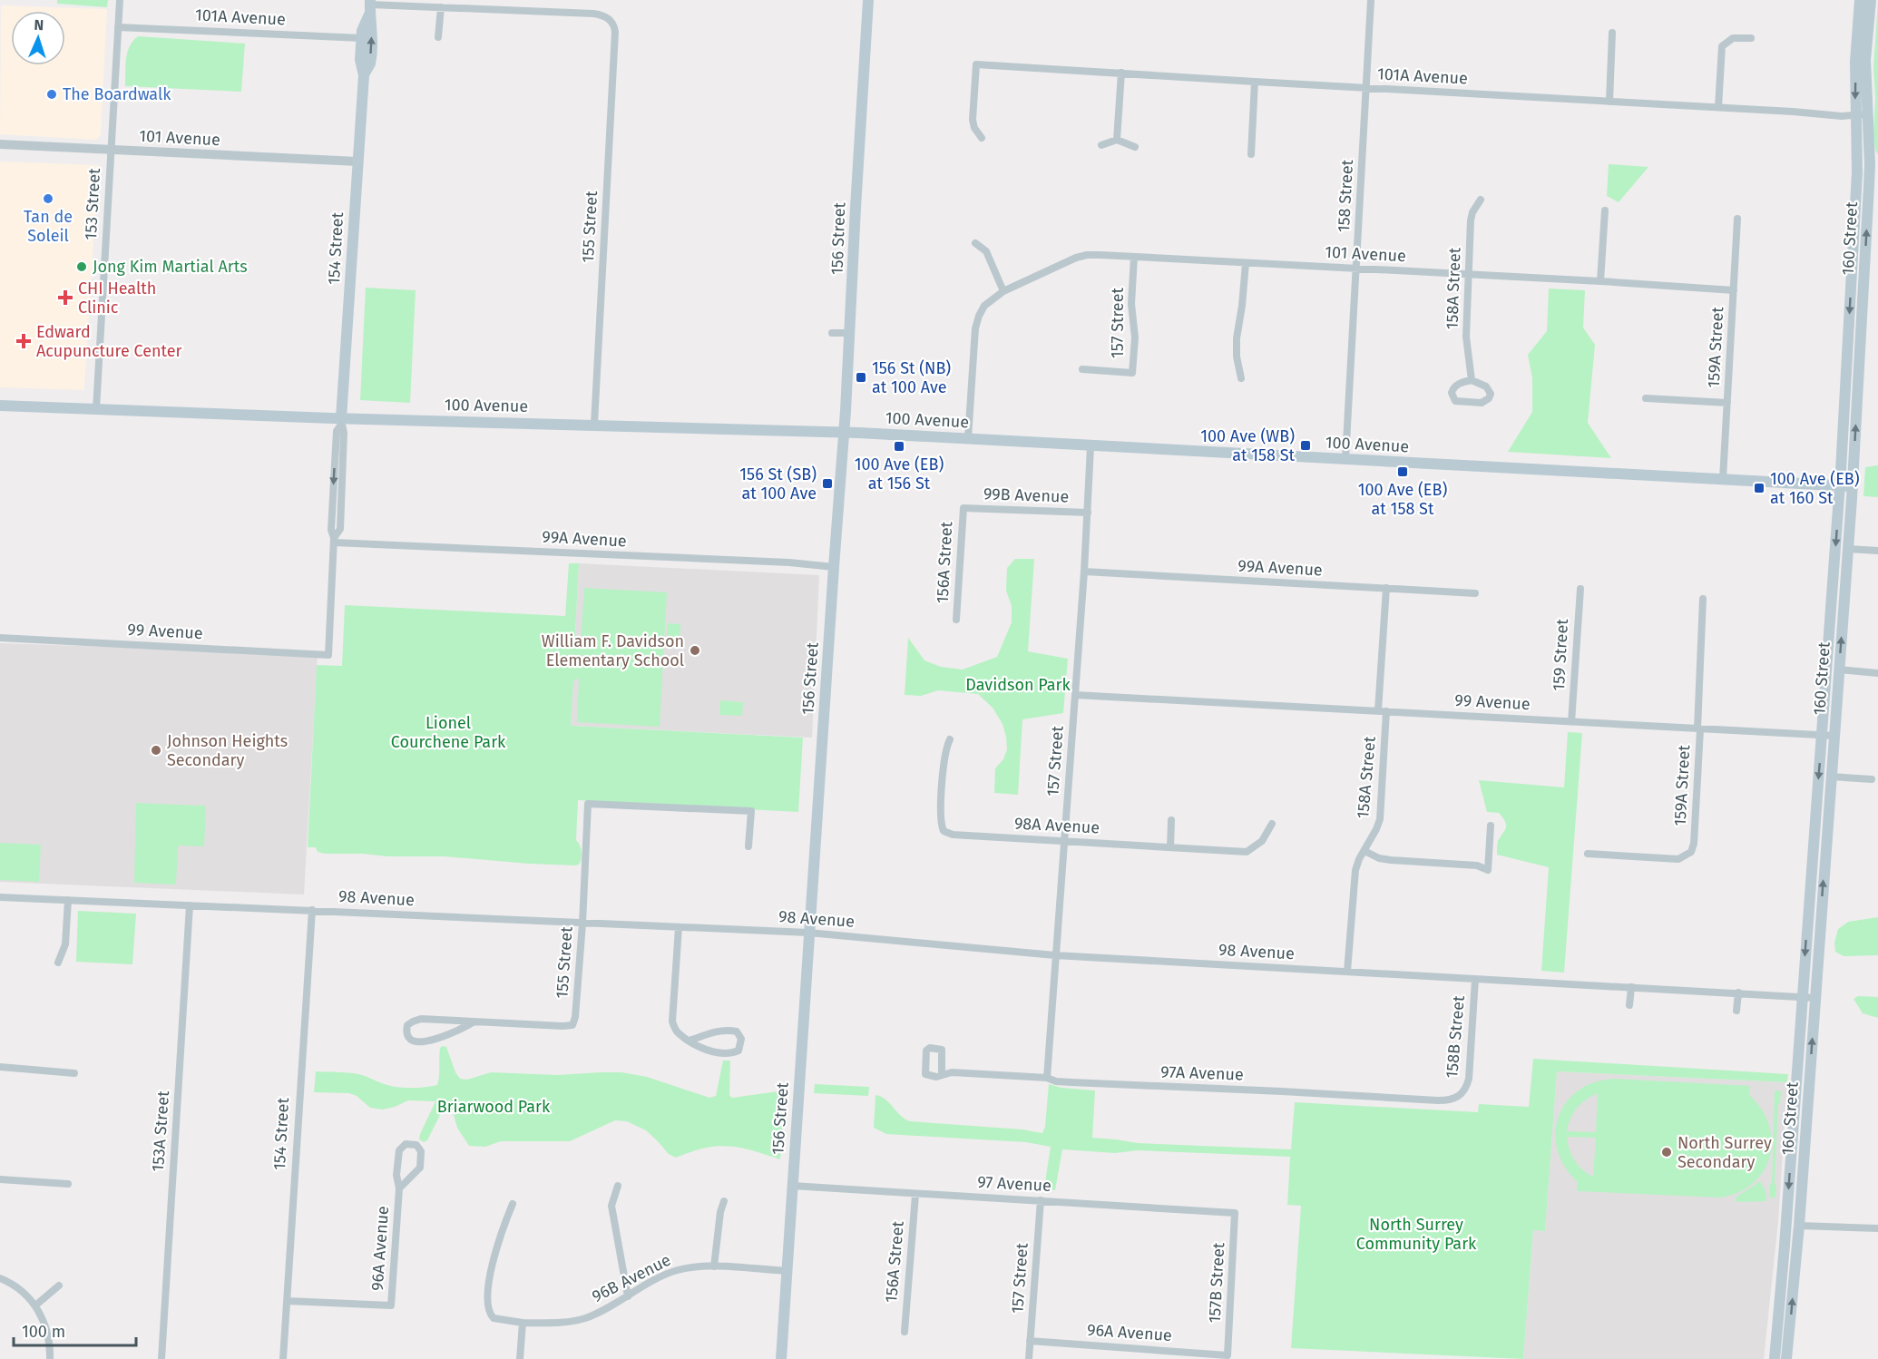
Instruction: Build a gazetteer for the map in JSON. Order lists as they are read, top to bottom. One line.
{"streets":{"main road":["156 Street","160 Street","154 Street","100 Avenue"],"street":["101A Avenue","101 Avenue","158 Street","153 Street","155 Street","158A Street","157 Street","159A Street","99B Avenue","99A Avenue","156A Street","99 Avenue","159 Street","98A Avenue","98 Avenue","158B Street","97A Avenue","153A Street","97 Avenue","96A Avenue","96B Avenue","157B Street"]},"crossings":[["101A Avenue","158 Street"],["101A Avenue","153 Street"],["101A Avenue","160 Street"],["101A Avenue","154 Street"],["101 Avenue","158 Street"],["101 Avenue","153 Street"],["101 Avenue","154 Street"],["101 Avenue","158A Street"],["101 Avenue","157 Street"],["101 Avenue","159A Street"],["158 Street","100 Avenue"],["153 Street","100 Avenue"],["155 Street","100 Avenue"],["155 Street","98 Avenue"],["156 Street","100 Avenue"],["156 Street","99A Avenue"],["156 Street","98 Avenue"],["156 Street","97 Avenue"],["156 Street","96B Avenue"],["160 Street","100 Avenue"],["160 Street","99 Avenue"],["160 Street","98 Avenue"],["154 Street","100 Avenue"],["154 Street","99A Avenue"],["154 Street","99 Avenue"],["154 Street","98 Avenue"],["154 Street","96A Avenue"],["158A Street","99A Avenue"],["158A Street","99 Avenue"],["158A Street","98 Avenue"],["157 Street","100 Avenue"],["157 Street","99B Avenue"],["157 Street","99A Avenue"],["157 Street","99 Avenue"],["157 Street","98A Avenue"],["157 Street","98 Avenue"],["157 Street","97A Avenue"],["157 Street","97 Avenue"],["157 Street","96A Avenue"],["159A Street","100 Avenue"],["159A Street","99 Avenue"],["99B Avenue","156A Street"],["156A Street","97 Avenue"],["99 Avenue","159 Street"],["98 Avenue","158B Street"],["98 Avenue","153A Street"],["158B Street","97A Avenue"],["97 Avenue","157B Street"],["96A Avenue","157B Street"]],"parks":["Davidson Park","Lionel Courchene Park","Briarwood Park","North Surrey Community Park"],"places":{"other":["The Boardwalk","Tan de Soleil","Jong Kim Martial Arts","William F. Davidson Elementary School","Johnson Heights Secondary","North Surrey Secondary"],"health":["CHI Health Clinic","Edward Acupuncture Center"],"transit":["156 St (NB) at 100 Ave","100 Ave (WB) at 158 St","100 Ave (EB) at 156 St","100 Ave (EB) at 158 St","156 St (SB) at 100 Ave","100 Ave (EB) at 160 St"]},"scale_bar":"100 m","north":"top"}
